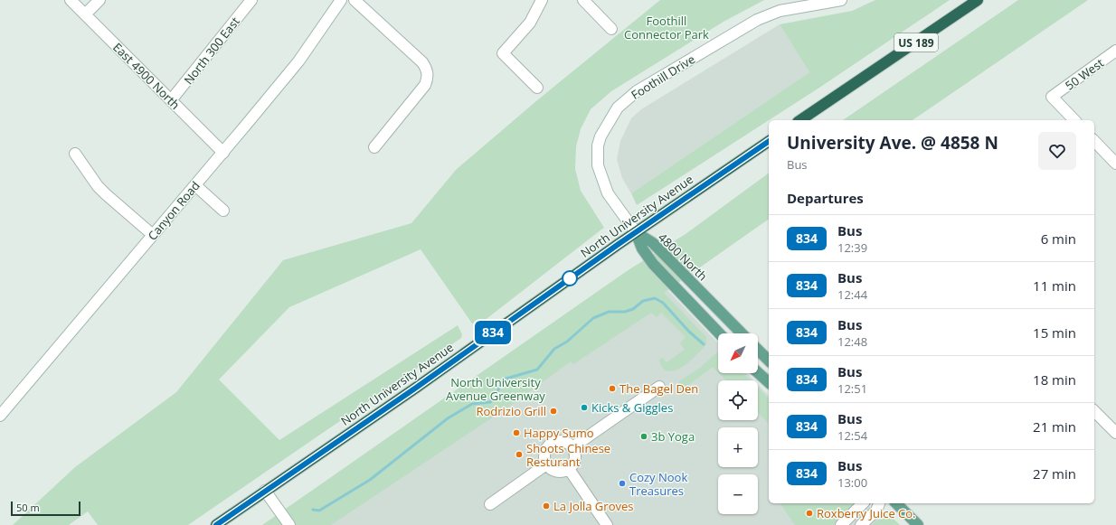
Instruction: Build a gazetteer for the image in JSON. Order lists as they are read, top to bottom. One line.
{"streets":{"highway":["US 189","North University Avenue"],"main road":["4800 North"],"street":["North 300 East","50 West","East 4900 North","Foothill Drive","Canyon Road"]},"crossings":[["North 300 East","East 4900 North"],["East 4900 North","Canyon Road"],["Foothill Drive","North University Avenue"],["Foothill Drive","4800 North"],["North University Avenue","4800 North"]],"parks":["Foothill Connector Park","North University Avenue Greenway"],"places":["The Bagel Den","Kicks & Giggles","Rodrizio Grill","Happy Sumo","3b Yoga","Shoots Chinese Resturant","Cozy Nook Treasures","La Jolla Groves","Roxberry Juice Co."],"lines":["bus line 834"],"scale_bar":"50 m","north":"bottom left","page":{"on_map":"834","heading":[["University Ave. @ 4858 N","Bus"],"Departures"],"list":[{"mark":"834","name":"Bus","note":"12:39","value":"6 min"},{"mark":"834","name":"Bus","note":"12:44","value":"11 min"},{"mark":"834","name":"Bus","note":"12:48","value":"15 min"},{"mark":"834","name":"Bus","note":"12:51","value":"18 min"},{"mark":"834","name":"Bus","note":"12:54","value":"21 min"},{"mark":"834","name":"Bus","note":"13:00","value":"27 min"}],"map_buttons":["+","−"],"scale":"50 m"}}
